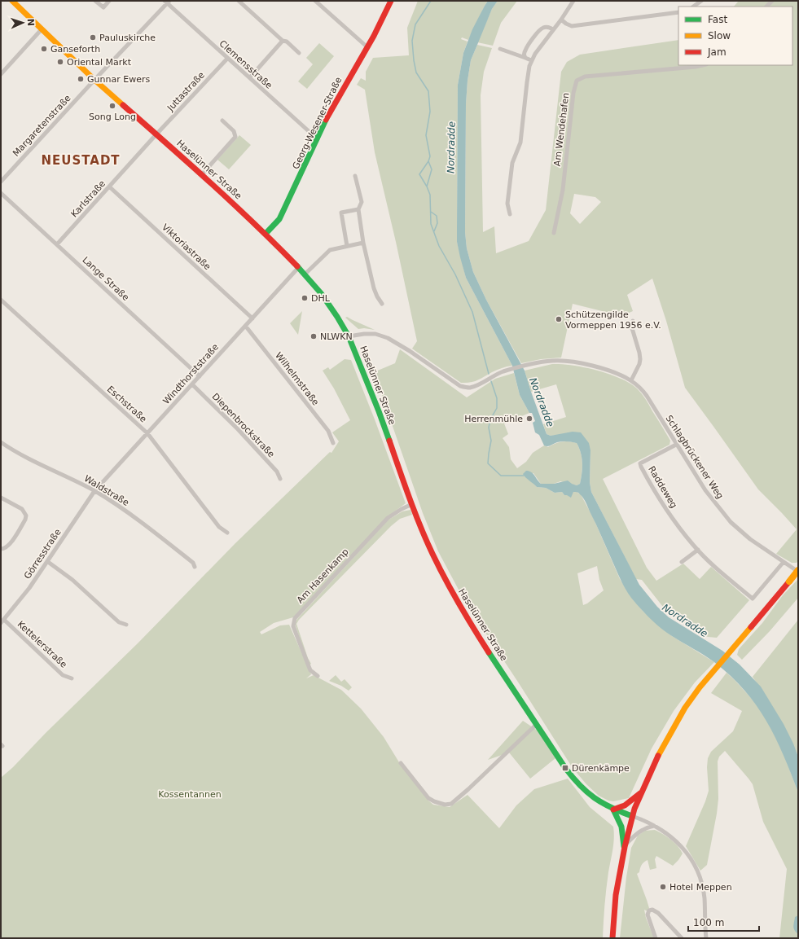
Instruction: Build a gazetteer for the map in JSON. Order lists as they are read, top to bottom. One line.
{"streets":{"street":["Clemensstraße","Juttastraße","Georg-Wesener-Straße","Margaretenstraße","Am Wendehafen","Haselünner Straße","Karlstraße","Viktoriastraße","Lange Straße","Windthorststraße","Wilhelmstraße","Eschstraße","Diepenbrockstraße","Schlagbrückener Weg","Raddeweg","Waldstraße","Görresstraße","Am Hasenkamp","Kettelerstraße"]},"crossings":[["Clemensstraße","Juttastraße"],["Clemensstraße","Georg-Wesener-Straße"],["Clemensstraße","Margaretenstraße"],["Juttastraße","Haselünner Straße"],["Juttastraße","Karlstraße"],["Georg-Wesener-Straße","Haselünner Straße"],["Margaretenstraße","Haselünner Straße"],["Haselünner Straße","Karlstraße"],["Haselünner Straße","Windthorststraße"],["Haselünner Straße","Schlagbrückener Weg"],["Haselünner Straße","Am Hasenkamp"],["Karlstraße","Viktoriastraße"],["Karlstraße","Lange Straße"],["Viktoriastraße","Windthorststraße"],["Lange Straße","Windthorststraße"],["Windthorststraße","Wilhelmstraße"],["Windthorststraße","Eschstraße"],["Windthorststraße","Diepenbrockstraße"],["Windthorststraße","Waldstraße"],["Windthorststraße","Görresstraße"],["Schlagbrückener Weg","Raddeweg"],["Waldstraße","Görresstraße"],["Görresstraße","Kettelerstraße"]],"districts":["NEUSTADT"],"water":["Nordradde"],"parks":["Kossentannen"],"places":{"other":["Pauluskirche","Ganseforth","Oriental Markt","Gunnar Ewers","Song Long","DHL","Schützengilde Vormeppen 1956 e.V.","NLWKN","Herrenmühle","Hotel Meppen"],"transit":["Dürenkämpe"]},"legend":["Fast","Slow","Jam"],"scale_bar":"100 m","north":"right"}
